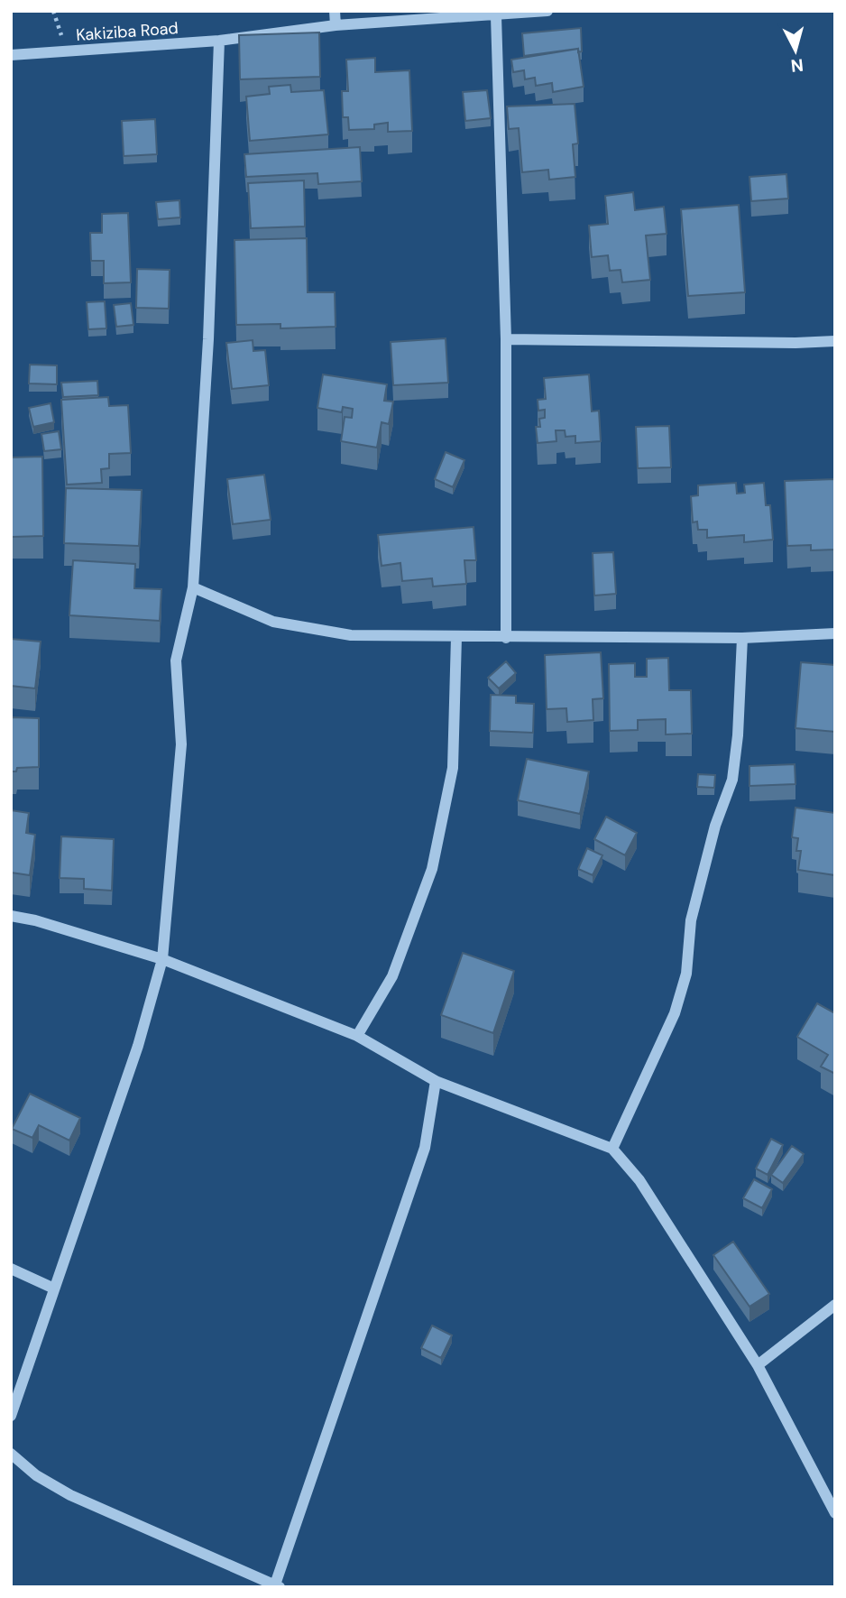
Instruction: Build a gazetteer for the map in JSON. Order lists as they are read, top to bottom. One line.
{"streets":{"street":["Kakiziba Road"]},"north":"bottom"}
